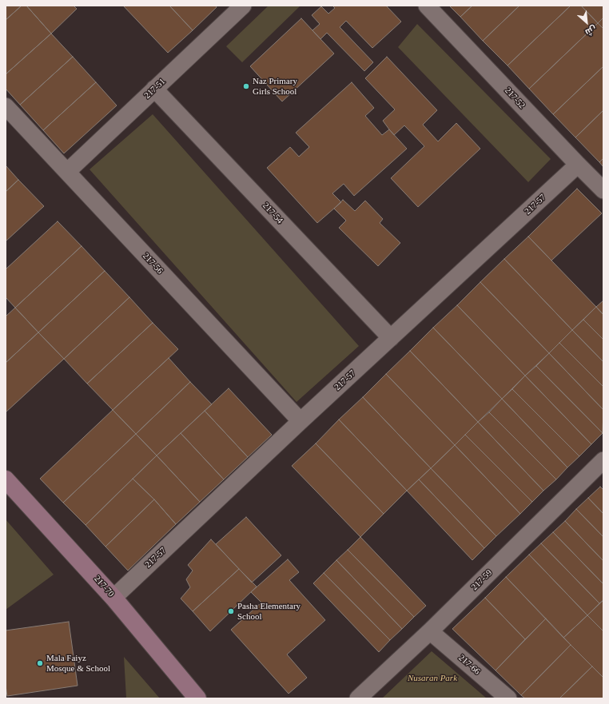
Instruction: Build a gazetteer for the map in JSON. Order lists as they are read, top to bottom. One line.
{"streets":{"street":["217-51","217-52","217-57","217-54","217-56","217-59","217-70","217-66"]},"crossings":[["217-51","217-54"],["217-51","217-56"],["217-52","217-57"],["217-57","217-54"],["217-57","217-56"],["217-57","217-70"],["217-59","217-66"]],"parks":["Nusaran Park"],"places":["Naz Primary Girls School","Pasha Elementary School","Mala Faiyz Mosque & School"],"north":"bottom right"}
